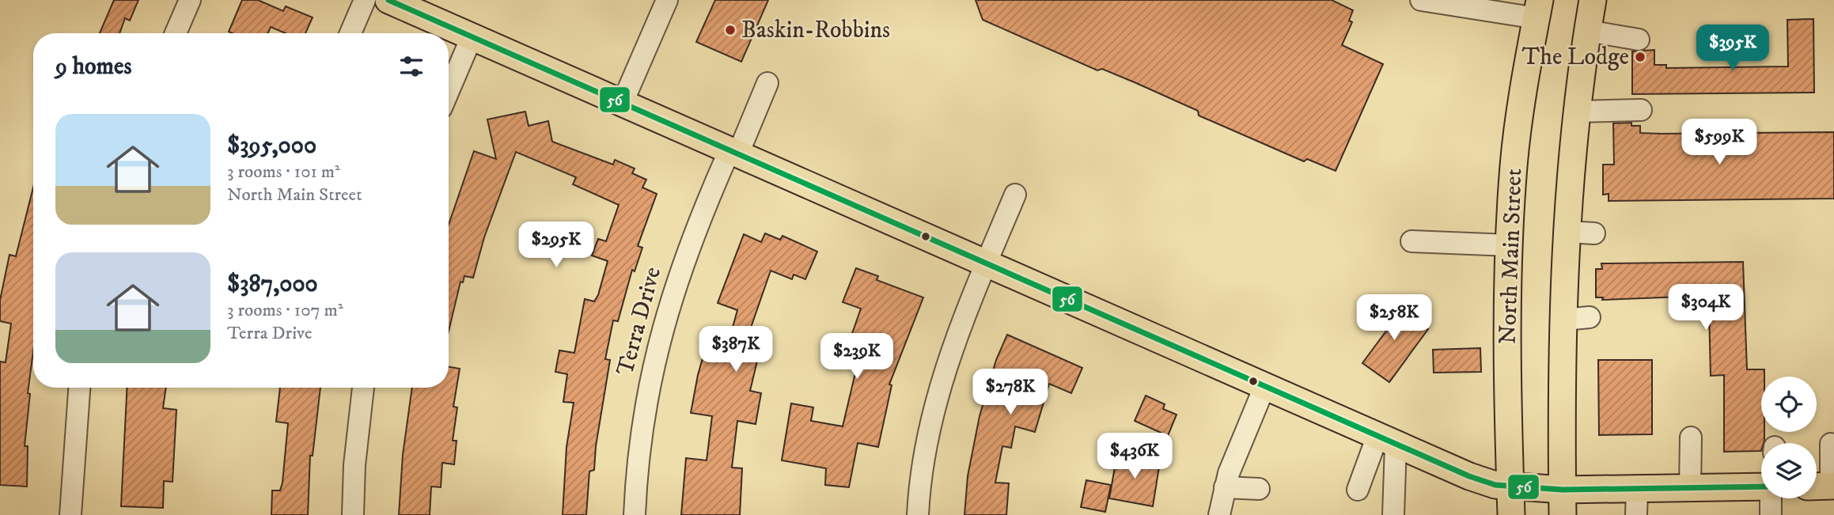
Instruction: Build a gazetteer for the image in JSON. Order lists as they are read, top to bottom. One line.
{"streets":{"main road":["North Main Street"],"street":["Terra Drive"]},"places":["Baskin-Robbins","The Lodge"],"lines":["transit line 56"],"page":{"price":["$395K","$599K","$295K","$304K","$258K","$387K","$239K","$278K","$436K"],"heading":"9 homes","list":[{"name":"$395,000","note":"3 rooms · 101 m² · North Main Street"},{"name":"$387,000","note":"3 rooms · 107 m² · Terra Drive"}]}}
